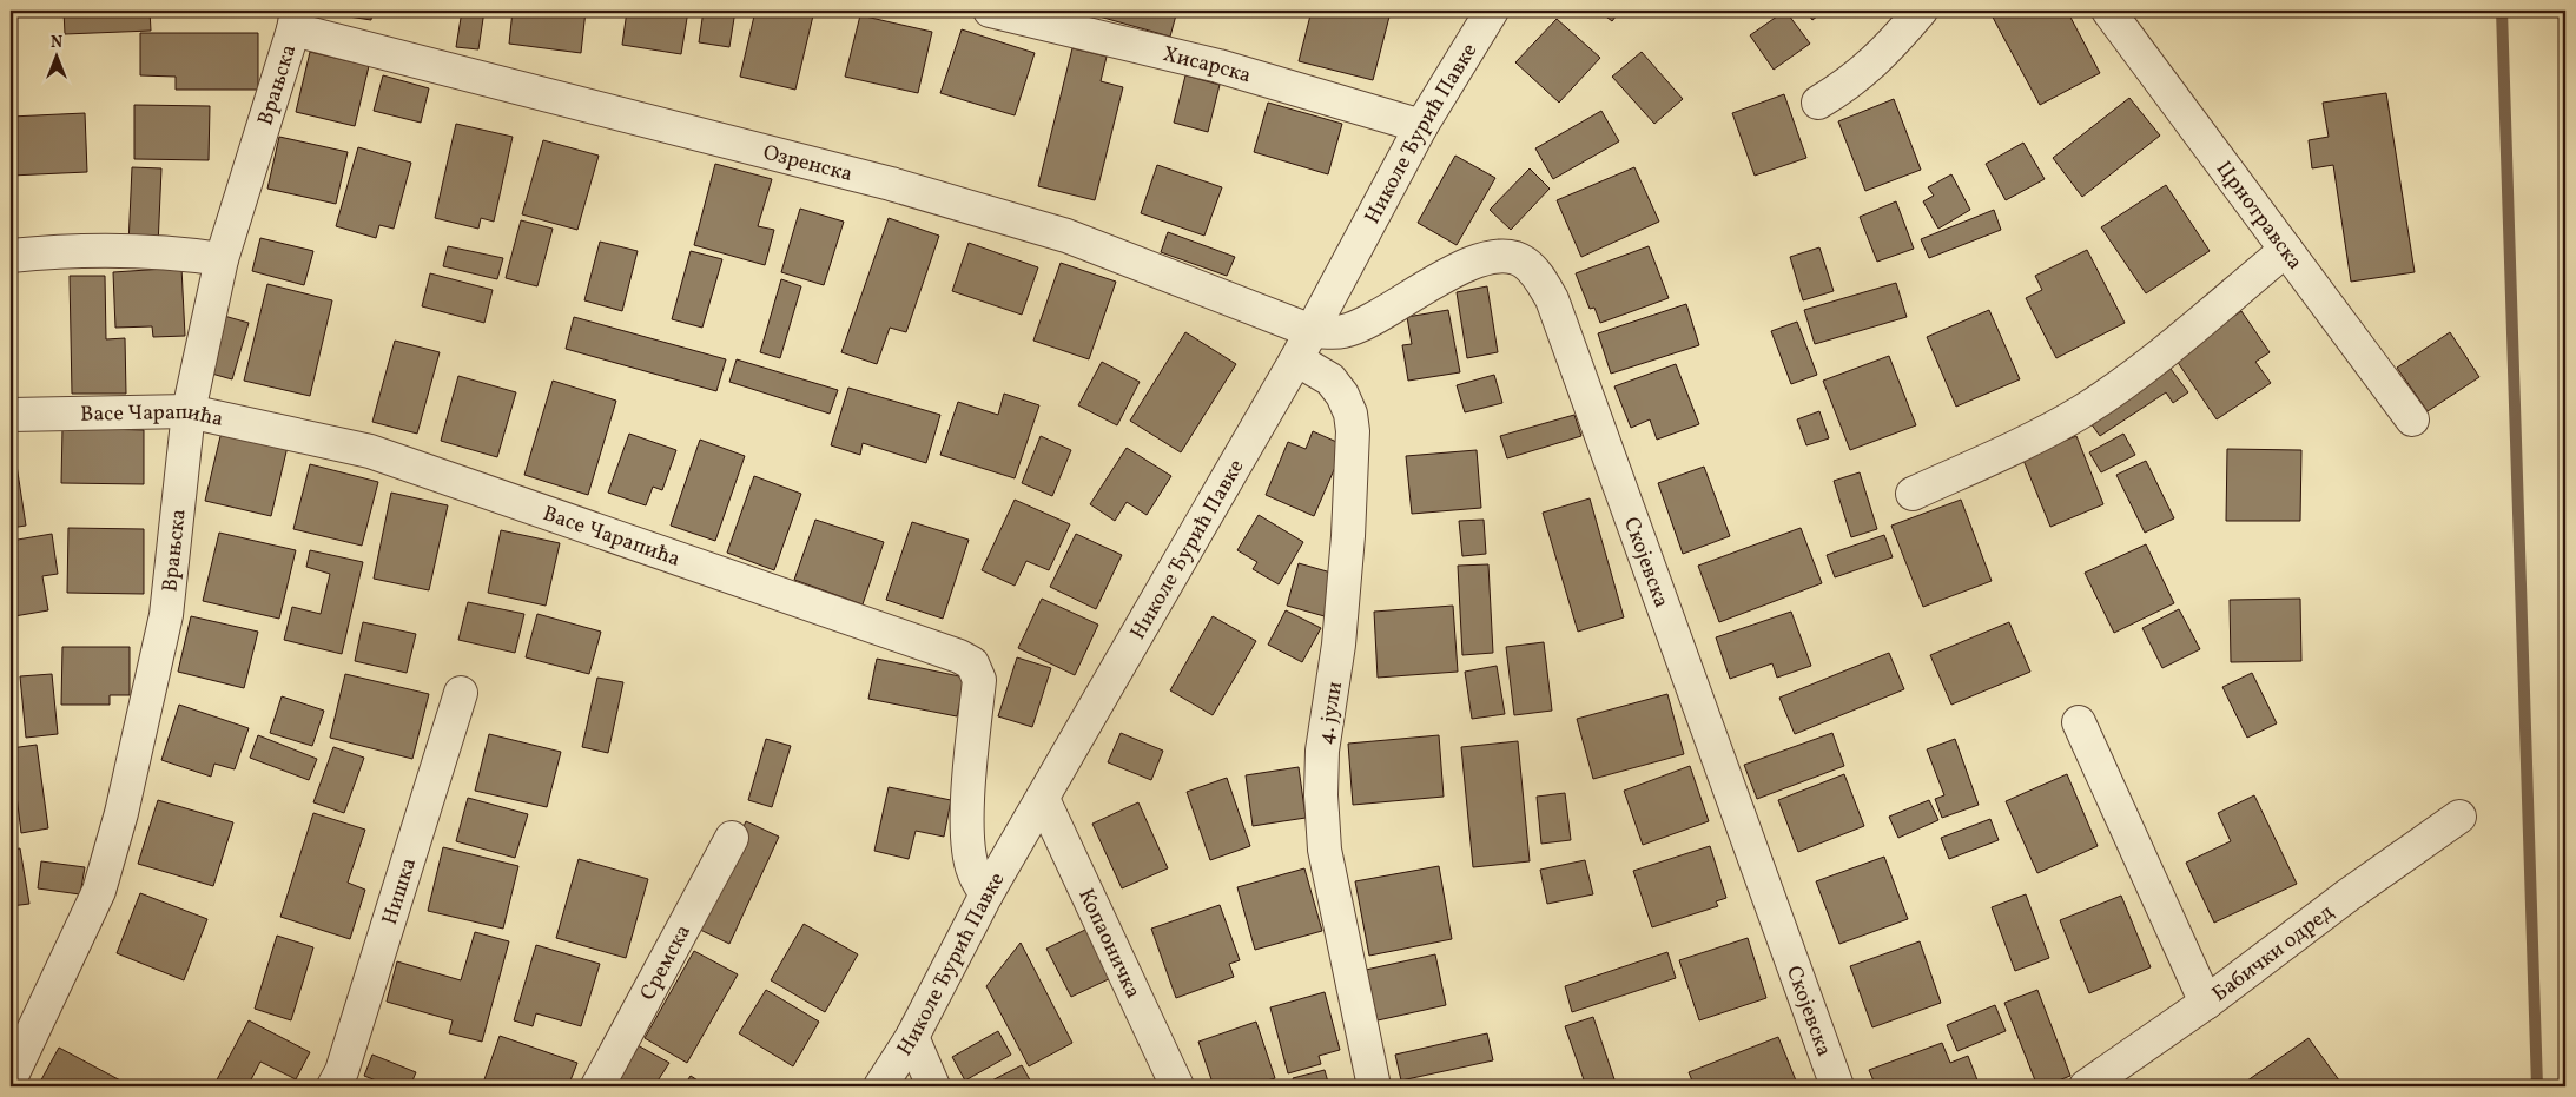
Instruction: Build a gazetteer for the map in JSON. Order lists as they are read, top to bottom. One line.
{"streets":{"street":["Хисарска","Врањска","Николе Ђурић Павке","Озренска","Црнотравска","Васе Чарапића","Скојевска","4. јули","Нишка","Копаоничка","Бабички одред","Сремска"]},"crossings":[["Хисарска","Николе Ђурић Павке"],["Врањска","Озренска"],["Врањска","Васе Чарапића"],["Николе Ђурић Павке","Озренска"],["Николе Ђурић Павке","Васе Чарапића"],["Николе Ђурић Павке","Скојевска"],["Николе Ђурић Павке","4. јули"],["Николе Ђурић Павке","Копаоничка"],["Озренска","Скојевска"]],"north":"top"}
